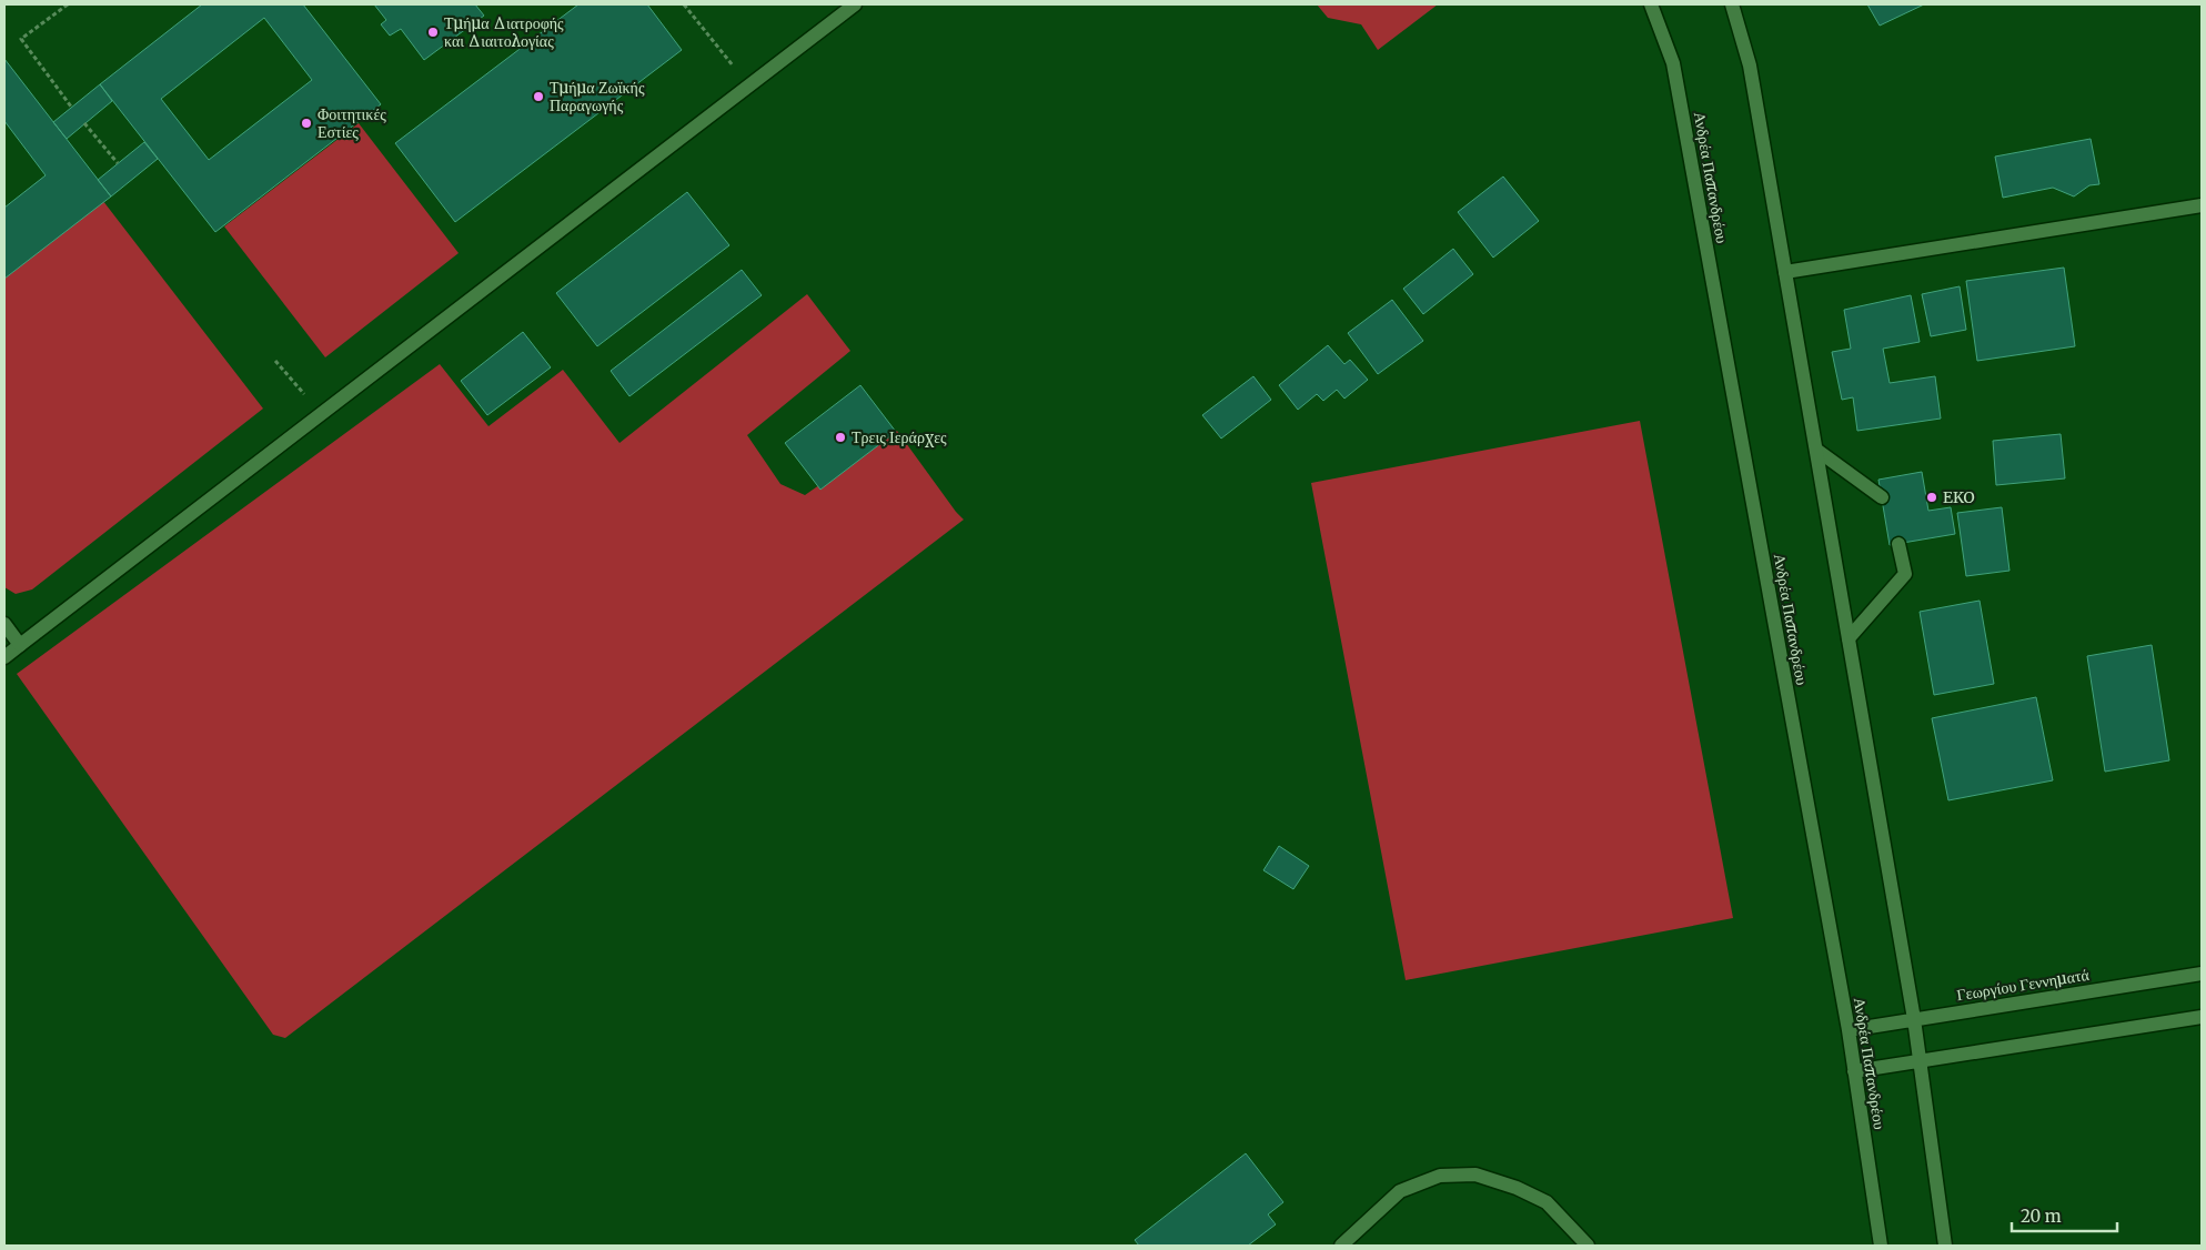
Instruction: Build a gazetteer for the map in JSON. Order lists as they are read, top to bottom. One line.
{"streets":{"street":["Ανδρέα Παπανδρέου","Γεωργίου Γεννηματά"]},"crossings":[["Ανδρέα Παπανδρέου","Γεωργίου Γεννηματά"]],"places":["Τμήμα Διατροφής και Διαιτολογίας","Τμήμα Ζωϊκής Παραγωγής","Φοιτητικές Εστίες","Τρεις Ιεράρχες","EKO"],"scale_bar":"20 m"}
